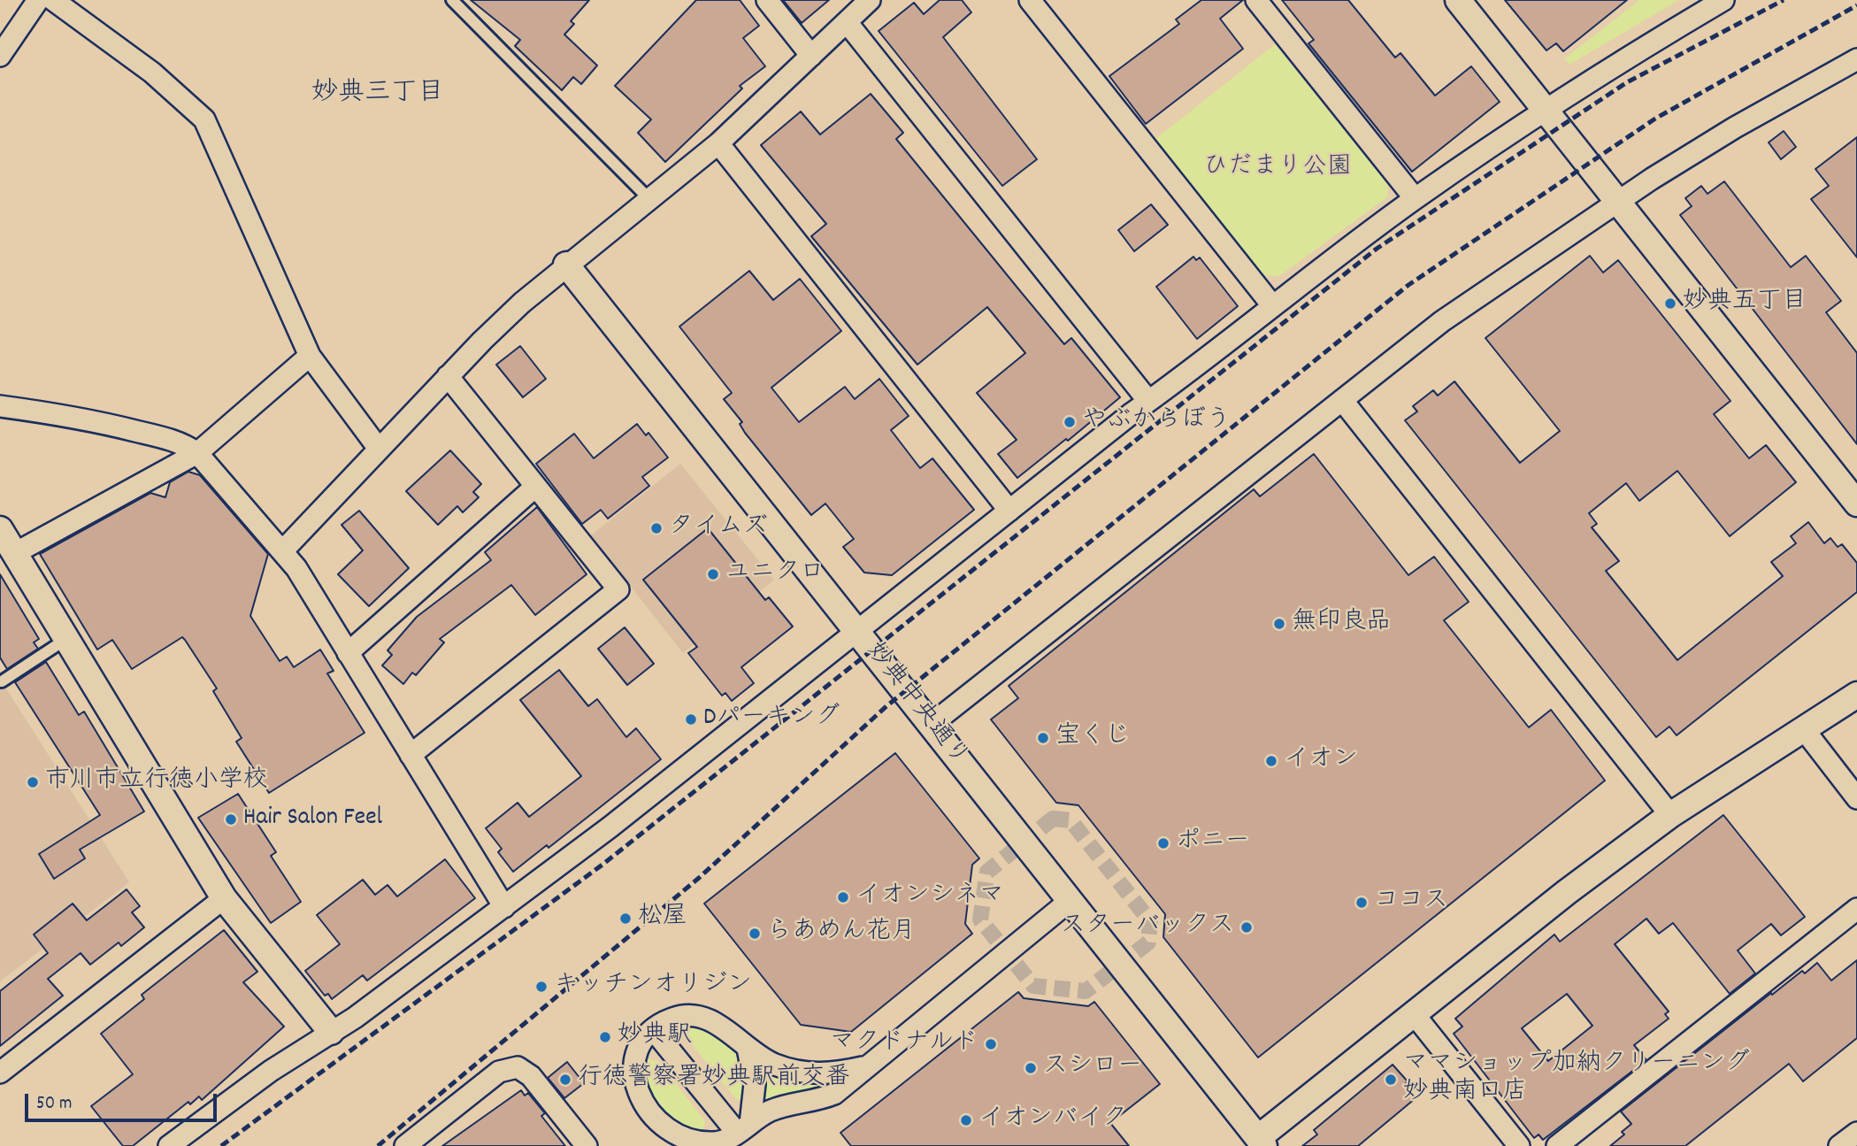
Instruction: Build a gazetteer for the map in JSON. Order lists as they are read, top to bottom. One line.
{"streets":{"street":["妙典中央通り"]},"districts":["妙典三丁目"],"parks":["ひだまり公園"],"places":["妙典五丁目","やぶからぼう","タイムズ","ユニクロ","無印良品","Dパーキング","宝くじ","イオン","市川市立行徳小学校","Hair Salon Feel","ポニー","イオンシネマ","ココス","松屋","スターバックス","らあめん花月","キッチンオリジン","妙典駅","マクドナルド","スシロー","行徳警察署妙典駅前交番","ママショップ加納クリーニング 妙典南口店","イオンバイク"],"scale_bar":"50 m"}
